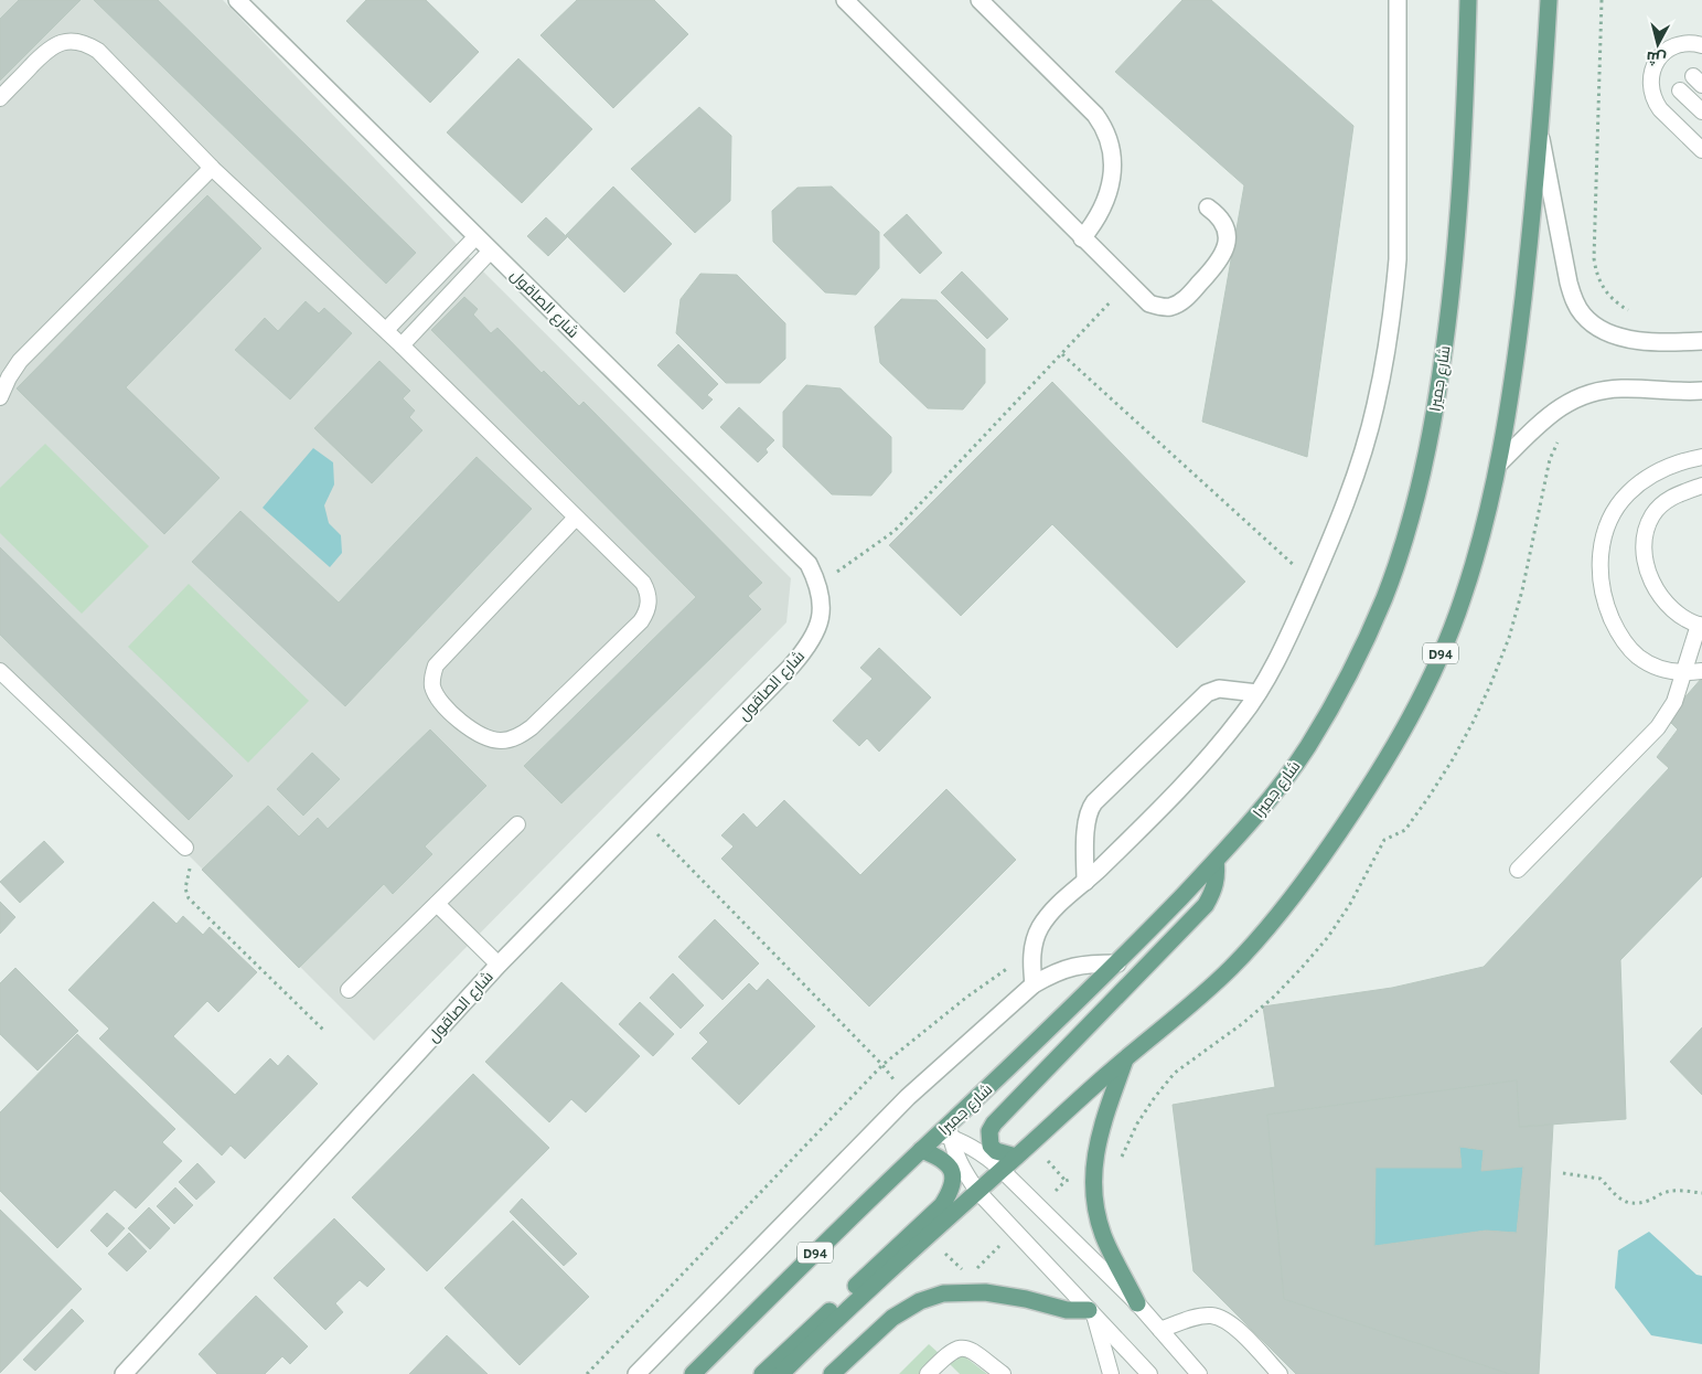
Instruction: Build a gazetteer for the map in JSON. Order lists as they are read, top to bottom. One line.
{"streets":{"main road":["شارع جميرا","D94"],"street":["شارع الصاقول"]},"north":"bottom"}
